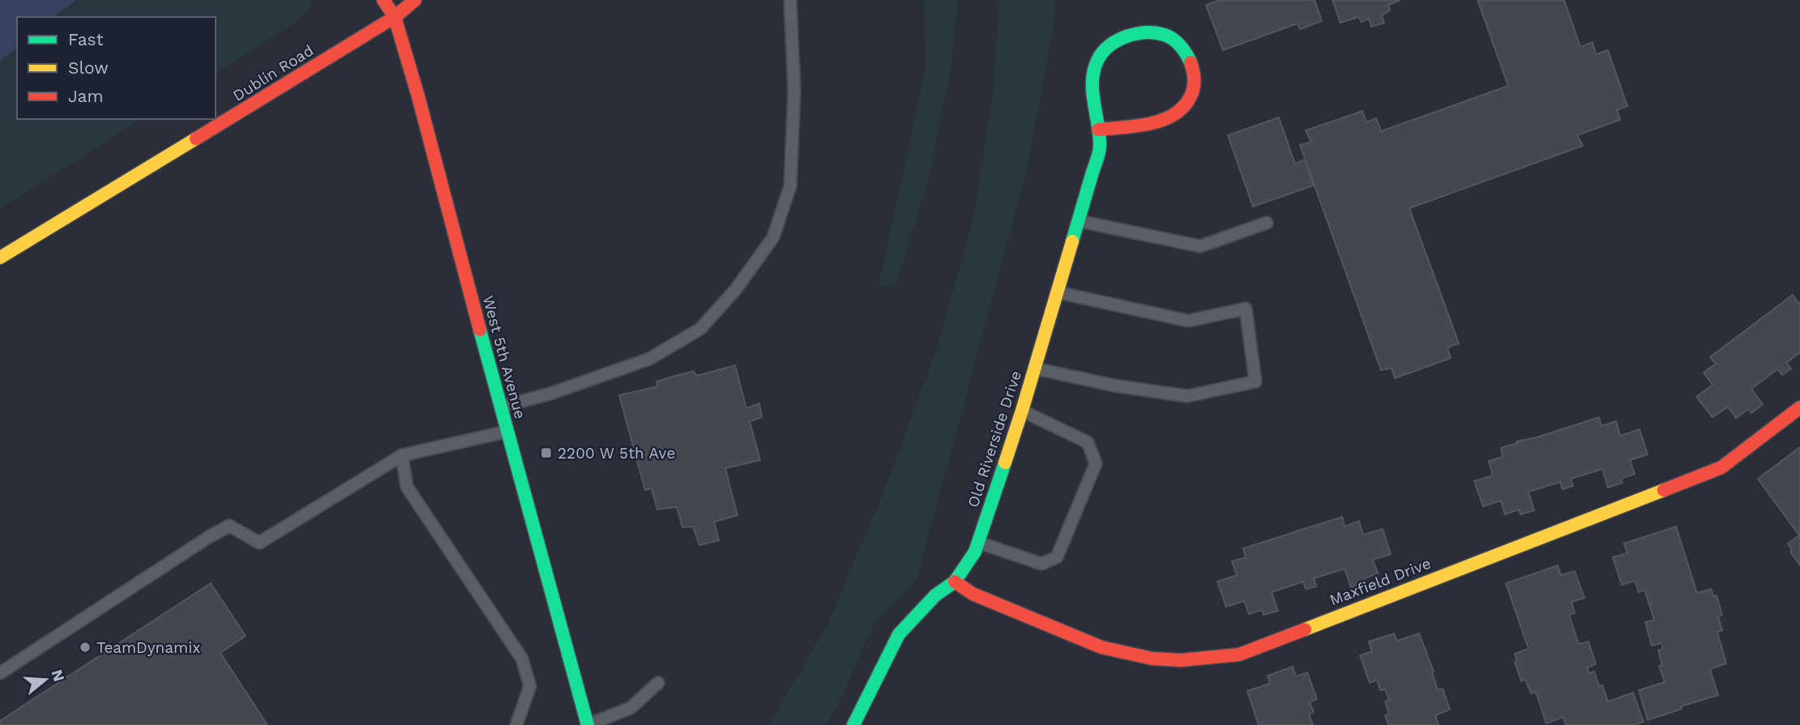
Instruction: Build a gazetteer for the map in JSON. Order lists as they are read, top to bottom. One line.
{"streets":{"street":["Dublin Road","West 5th Avenue","Old Riverside Drive","Maxfield Drive"]},"crossings":[["Dublin Road","West 5th Avenue"],["Old Riverside Drive","Maxfield Drive"]],"places":{"transit":["2200 W 5th Ave"],"other":["TeamDynamix"]},"legend":["Fast","Slow","Jam"],"north":"right"}
